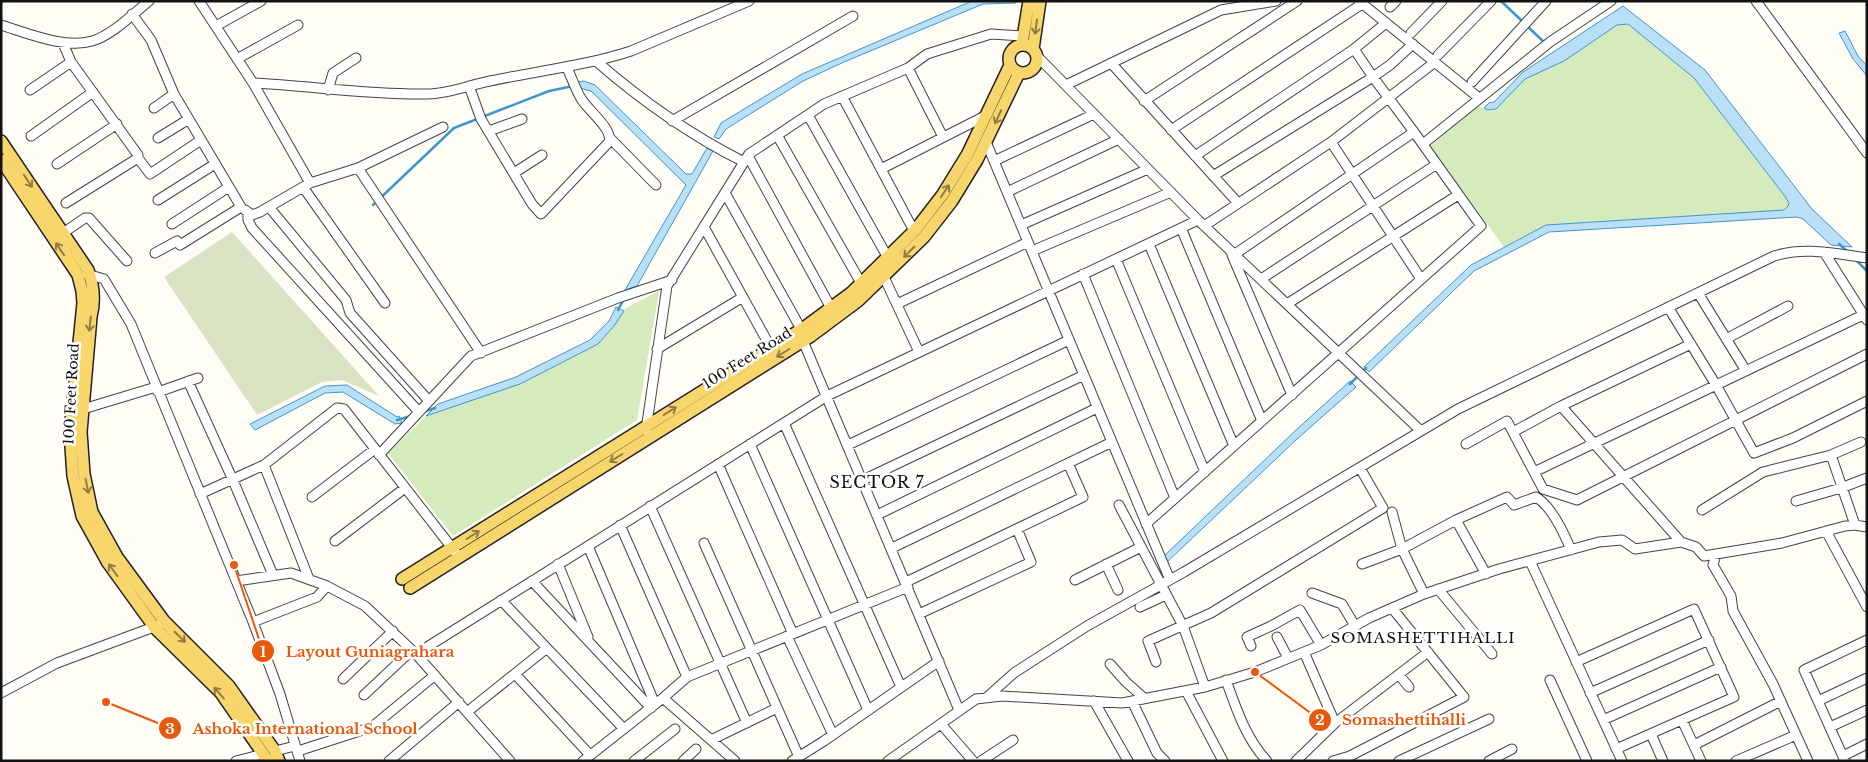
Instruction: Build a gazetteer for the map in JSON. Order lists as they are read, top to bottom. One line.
{"streets":{"main road":["100 Feet Road"]},"districts":["SECTOR 7","SOMASHETTIHALLI"],"places":["Layout Guniagrahara","Somashettihalli","Ashoka International School"]}
